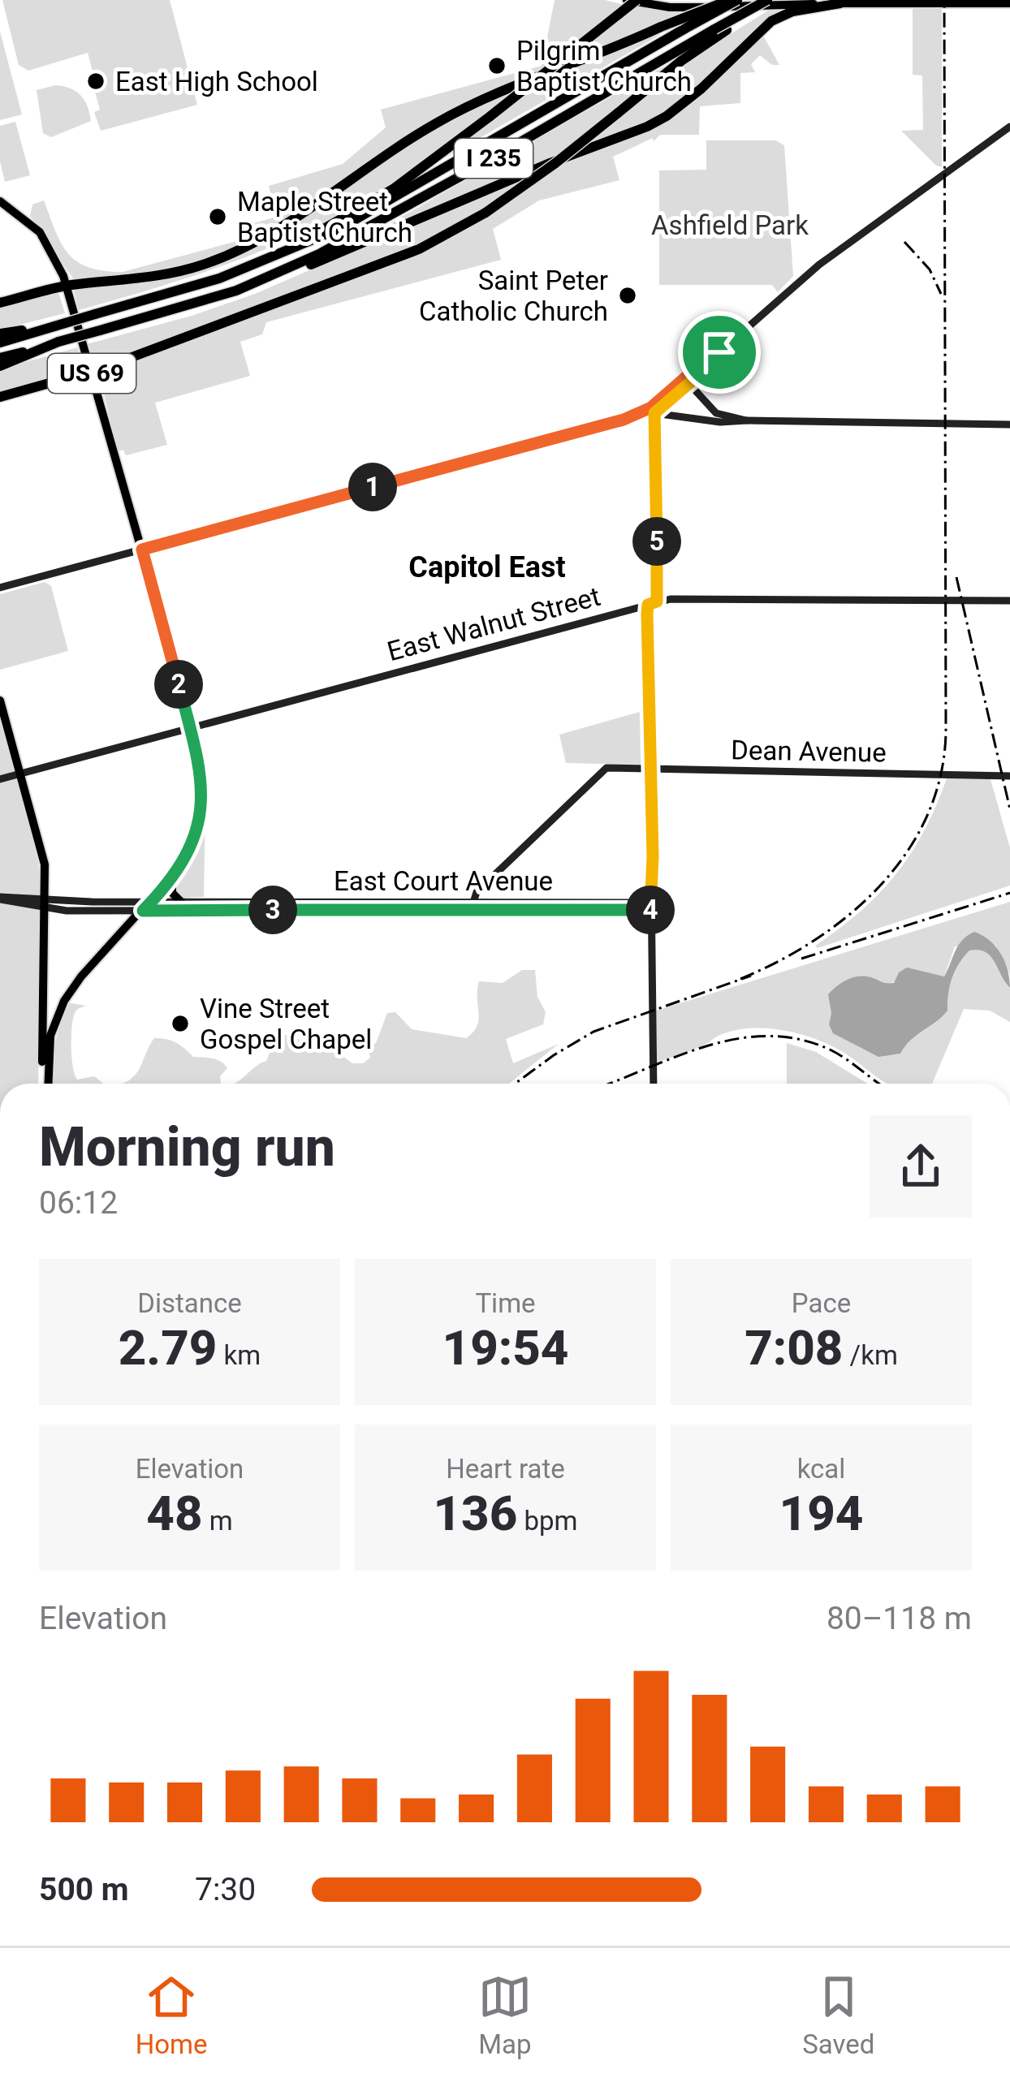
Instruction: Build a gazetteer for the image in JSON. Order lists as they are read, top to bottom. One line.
{"streets":{"highway":["I 235"],"main road":["US 69"],"street":["East Walnut Street","Dean Avenue","East Court Avenue"]},"crossings":[["US 69","East Walnut Street"],["US 69","East Court Avenue"],["Dean Avenue","East Court Avenue"]],"districts":["Capitol East"],"parks":["Ashfield Park"],"places":["Pilgrim Baptist Church","East High School","Maple Street Baptist Church","Saint Peter Catholic Church","Vine Street Gospel Chapel"],"page":{"pins":["1","5","2","3","4"],"heading":["Morning run","06:12"],"stats":[["Distance","2.79 km"],["Time","19:54"],["Pace","7:08 /km"],["Elevation","48 m"],["Heart rate","136 bpm"],["kcal","194"]],"chart":["Elevation","80–118 m"],"list":[{"name":"500 m","note":"7:30"}],"tabs":["Home","Map","Saved"]}}
